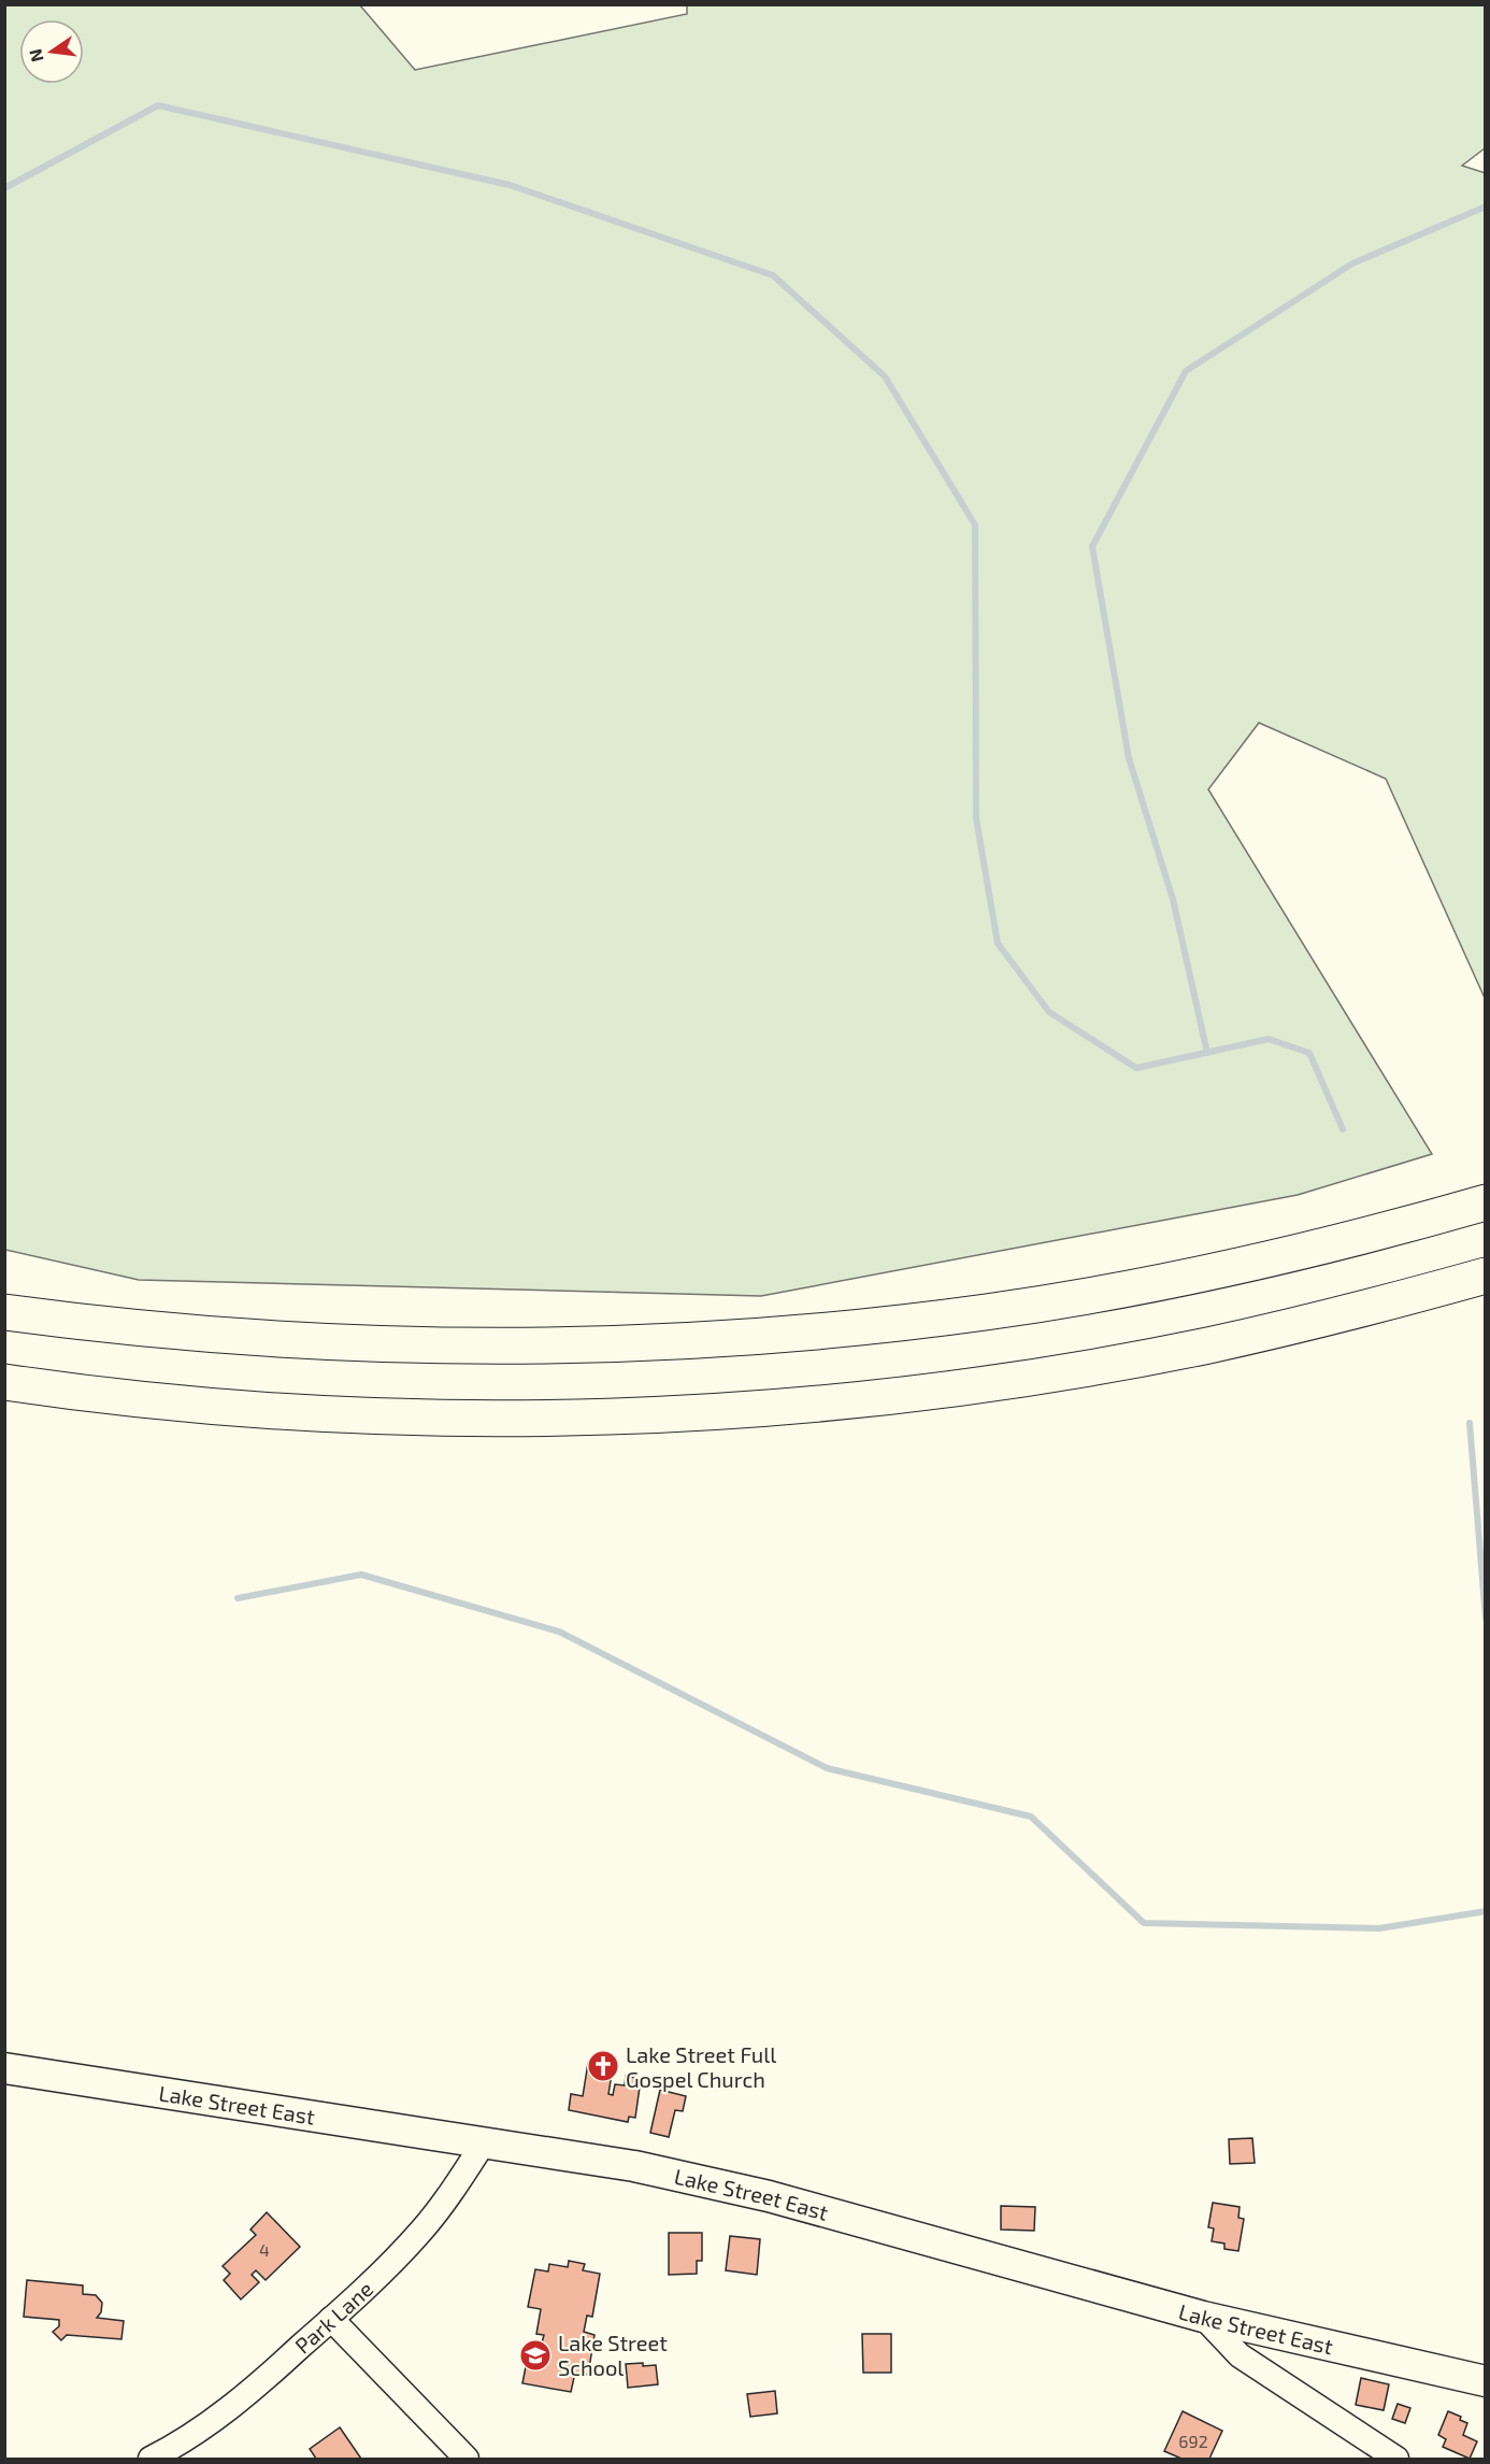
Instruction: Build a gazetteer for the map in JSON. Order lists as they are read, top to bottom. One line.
{"streets":{"main road":["Lake Street East"],"street":["Park Lane"]},"crossings":[["Lake Street East","Park Lane"]],"places":{"church":["Lake Street Full Gospel Church"],"school or university":["Lake Street School"]},"house_numbers":["4","692"],"north":"left"}
